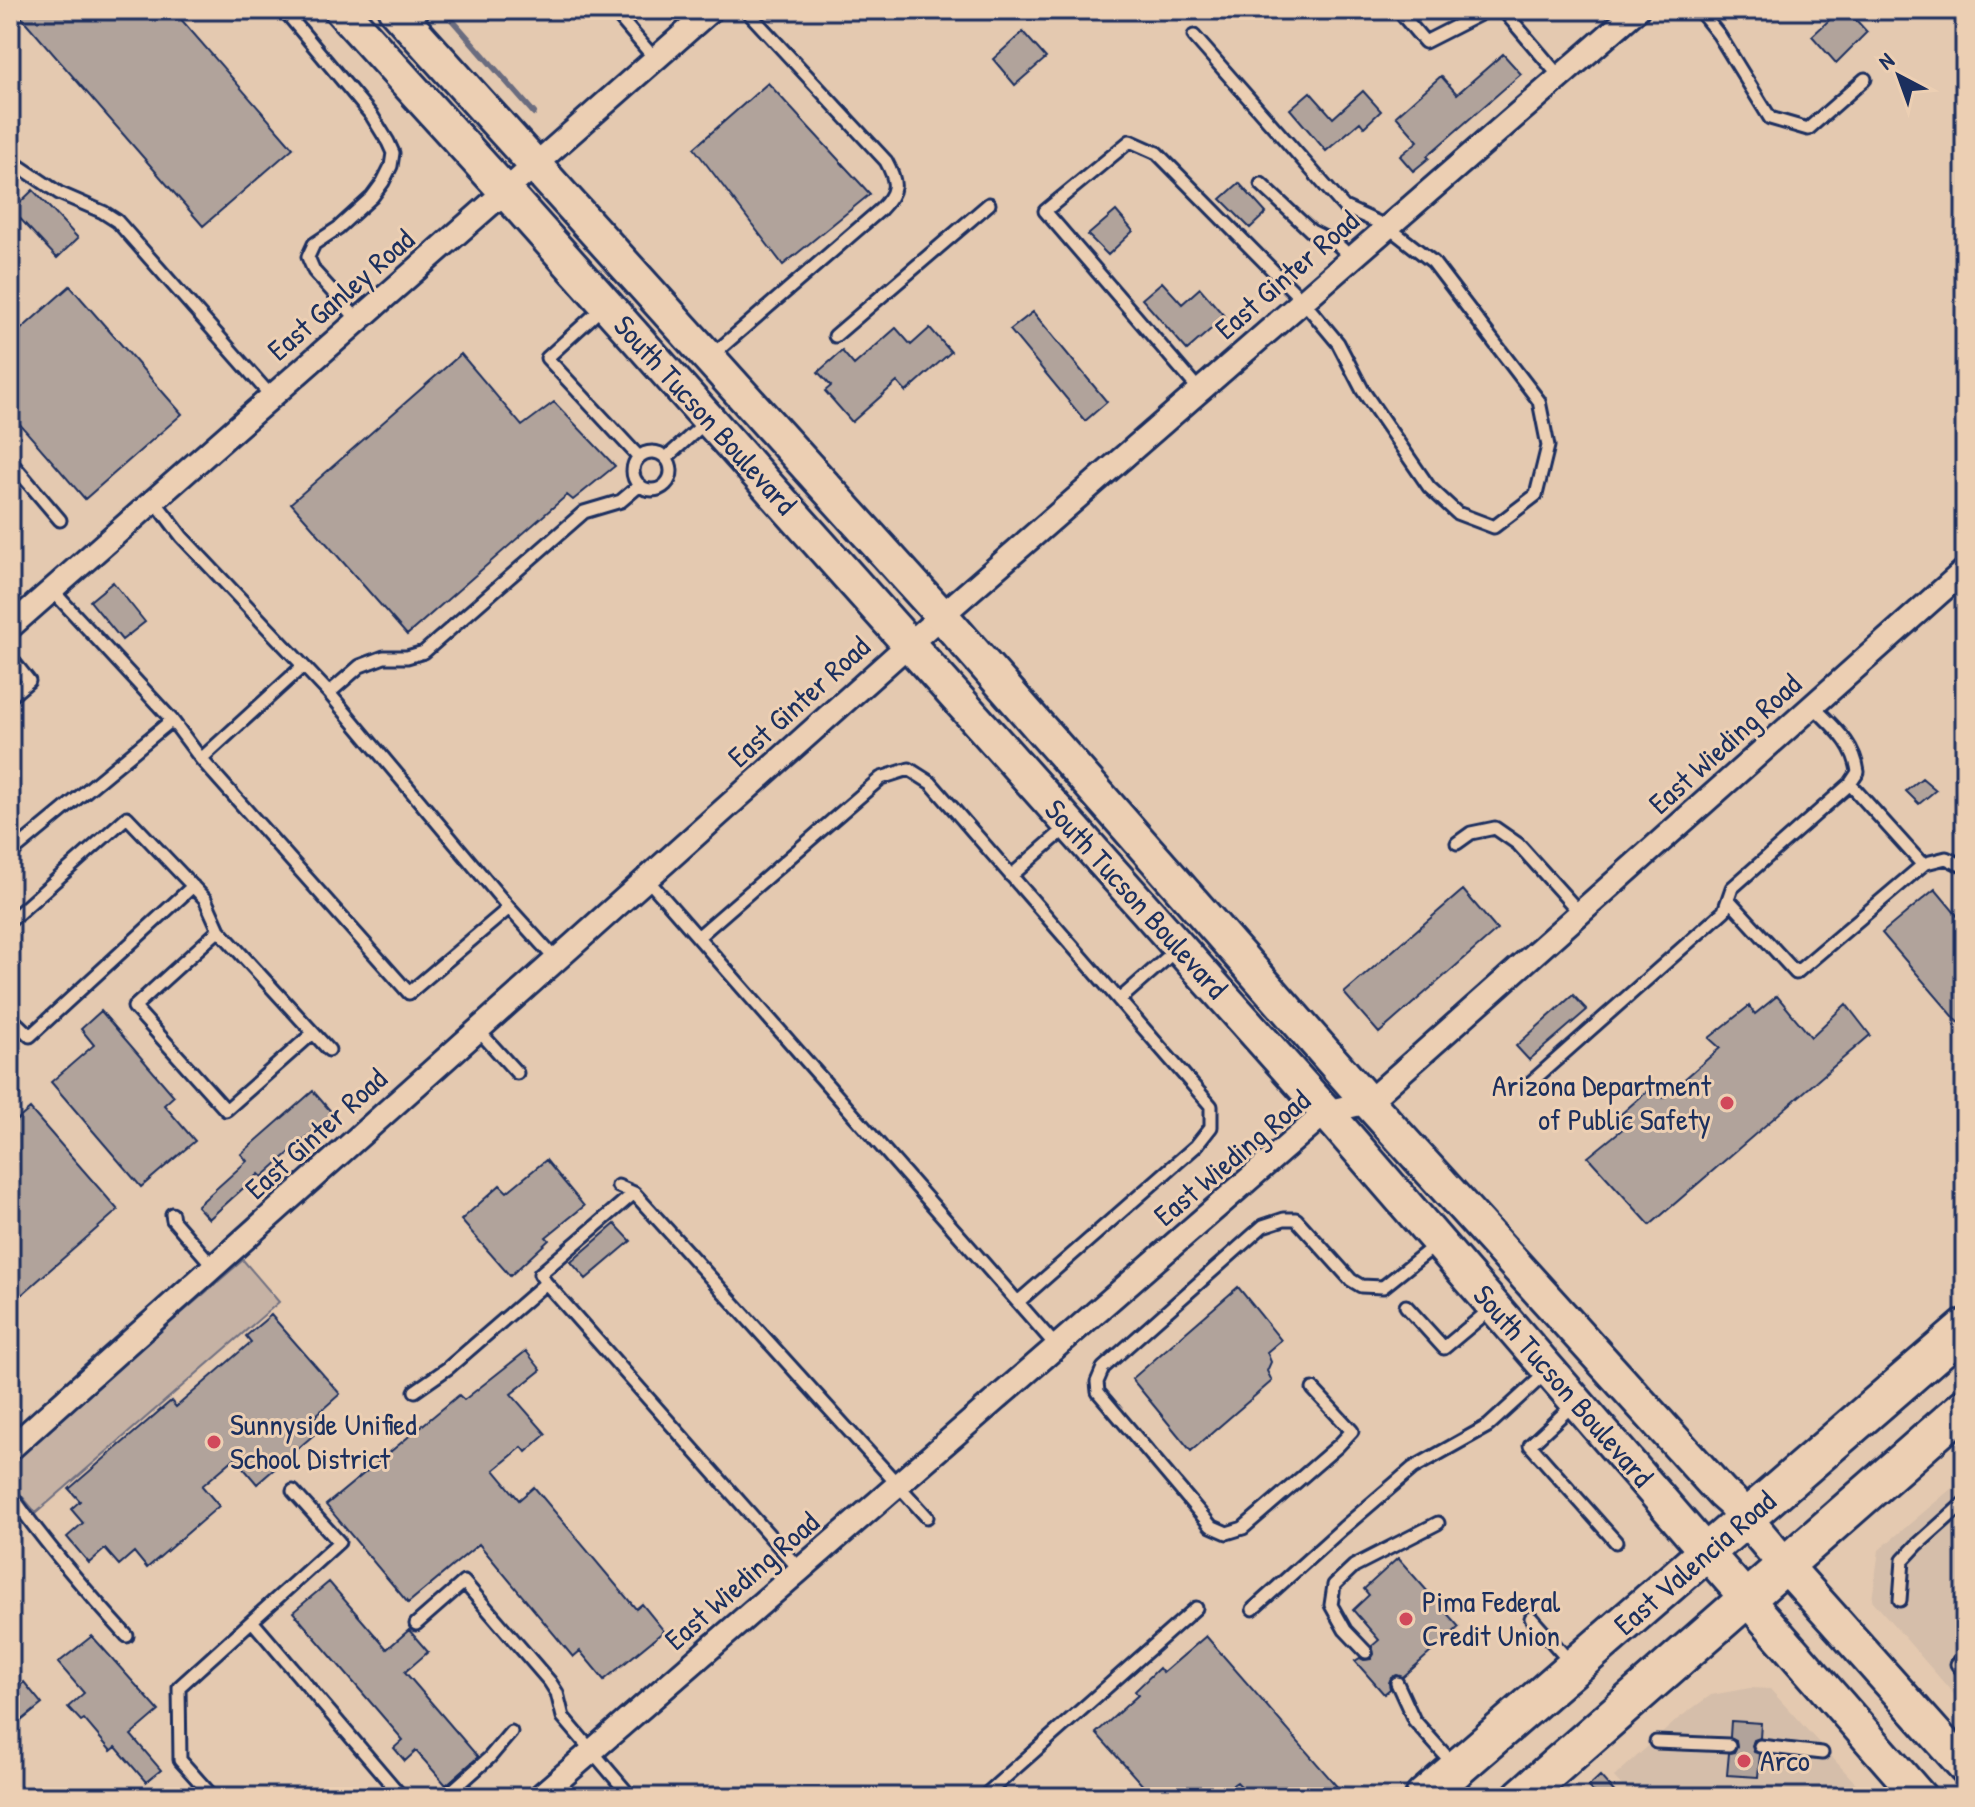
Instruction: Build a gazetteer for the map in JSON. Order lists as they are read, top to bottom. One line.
{"streets":{"main road":["South Tucson Boulevard","East Valencia Road"],"street":["East Ginter Road","East Ganley Road","East Wieding Road"]},"crossings":[["East Ginter Road","South Tucson Boulevard"],["East Ganley Road","South Tucson Boulevard"],["South Tucson Boulevard","East Wieding Road"],["South Tucson Boulevard","East Valencia Road"]],"places":["Arizona Department of Public Safety","Sunnyside Unified School District","Pima Federal Credit Union","Arco"],"north":"top left"}
